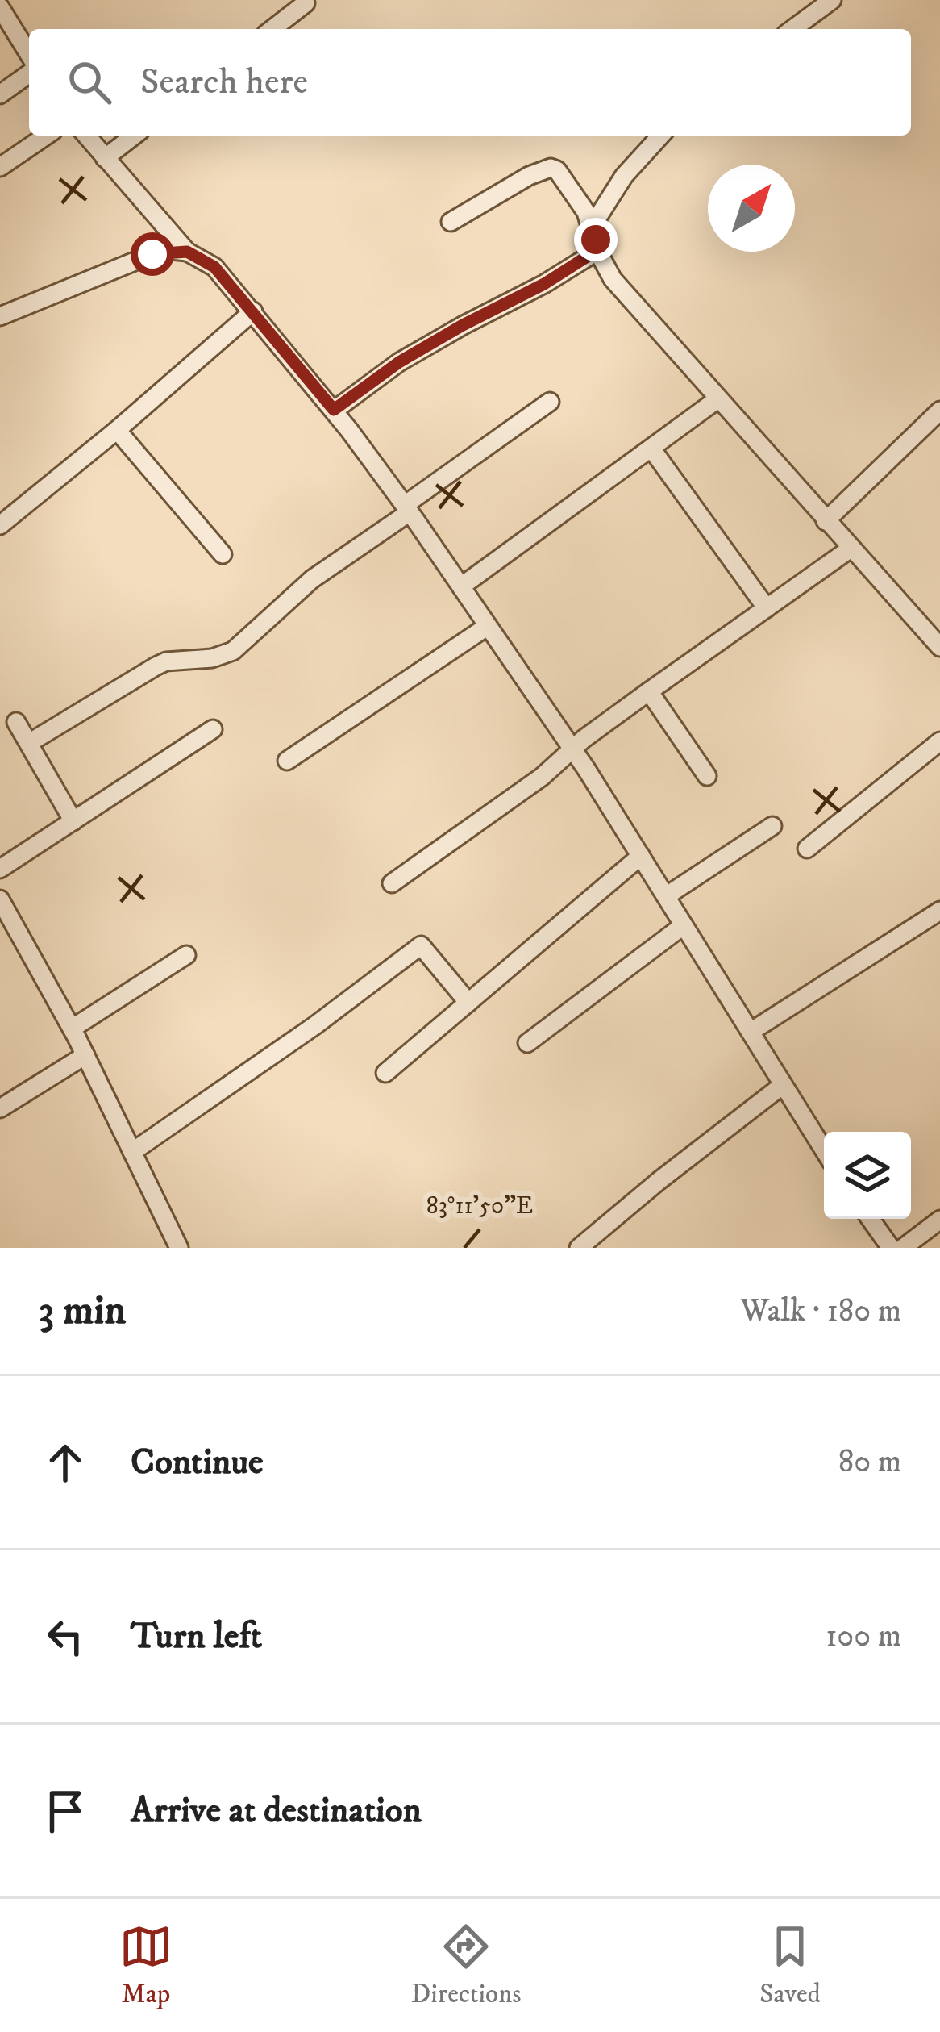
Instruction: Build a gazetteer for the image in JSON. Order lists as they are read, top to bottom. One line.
{"north":"top right","page":{"search":"Search here","heading":["3 min","Walk · 180 m"],"list":[["Continue","80 m"],["Turn left","100 m"],"Arrive at destination"],"nav":["Map","Directions","Saved"]},"coordinates":["83°11'50\"E"]}
